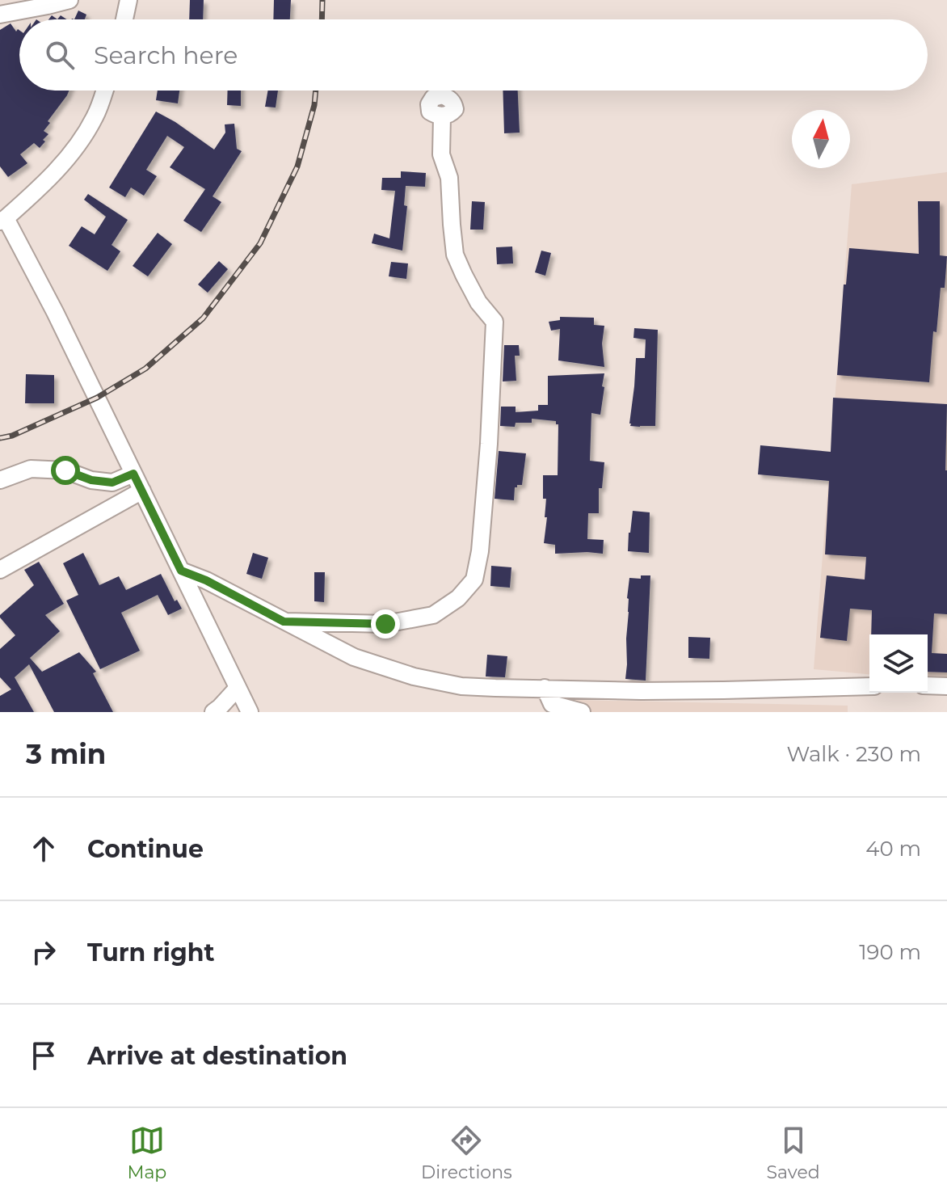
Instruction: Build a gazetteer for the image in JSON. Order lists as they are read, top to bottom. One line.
{"north":"top","page":{"search":"Search here","heading":["3 min","Walk · 230 m"],"list":[["Continue","40 m"],["Turn right","190 m"],"Arrive at destination"],"nav":["Map","Directions","Saved"]}}
